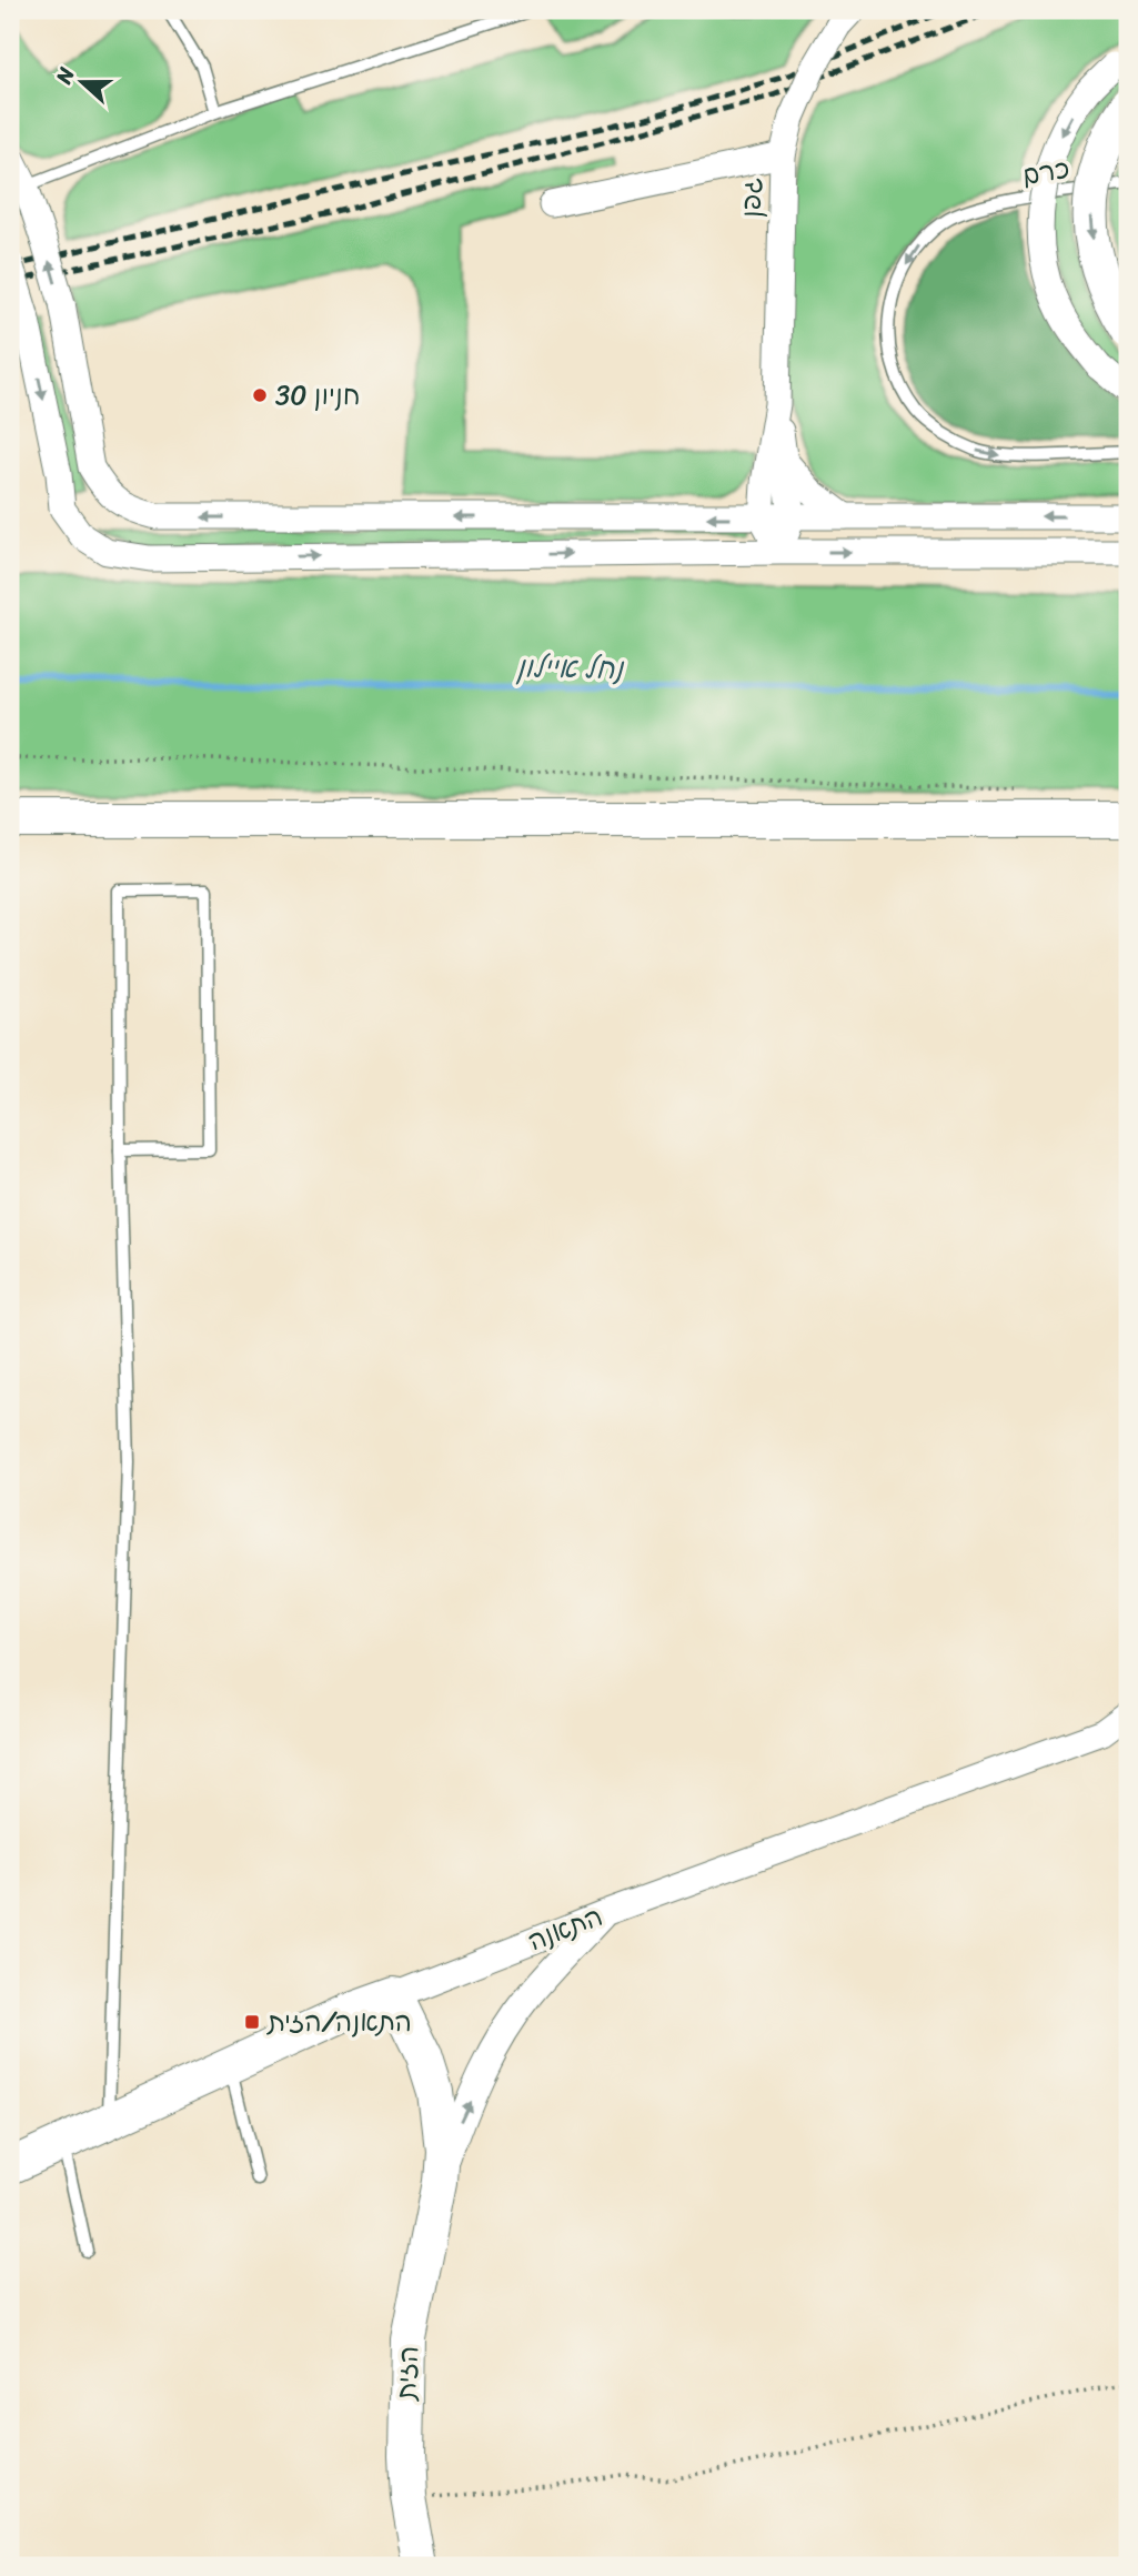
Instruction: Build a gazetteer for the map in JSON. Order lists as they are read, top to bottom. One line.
{"streets":{"street":["גפן","התאנה","הזית"],"lane":["כרם"]},"crossings":[["התאנה","הזית"]],"water":["נחל איילון"],"places":{"other":["חניון 30"],"transit":["התאנה/הזית"]},"north":"left"}
